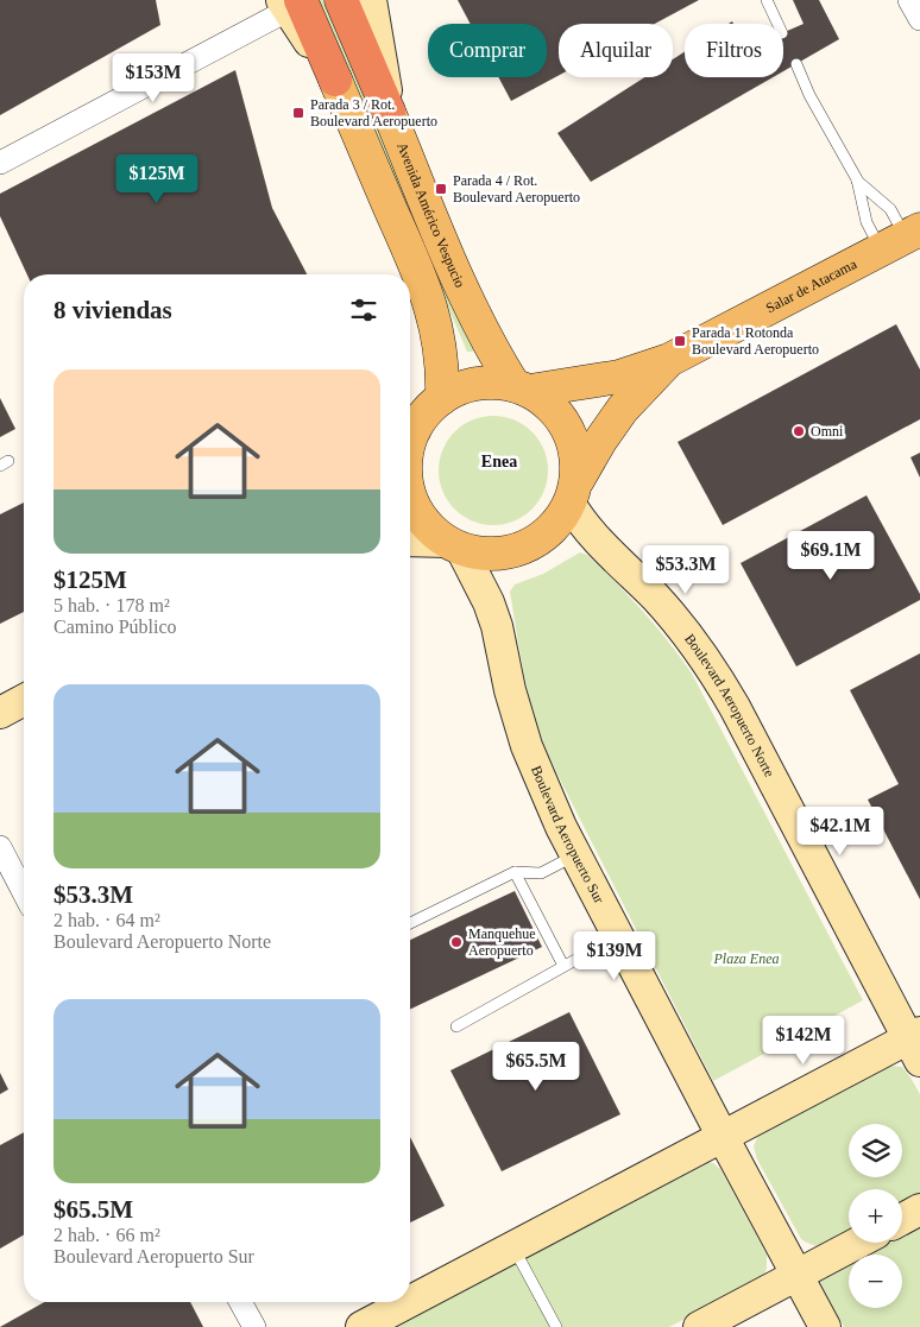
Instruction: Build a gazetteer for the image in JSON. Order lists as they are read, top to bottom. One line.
{"streets":{"main road":["Avenida Américo Vespucio","Salar de Atacama"],"street":["Boulevard Aeropuerto Norte","Boulevard Aeropuerto Sur"]},"crossings":[["Avenida Américo Vespucio","Salar de Atacama"],["Salar de Atacama","Boulevard Aeropuerto Norte"]],"districts":["Enea"],"parks":["Plaza Enea"],"places":{"transit":["Parada 3 / Rot. Boulevard Aeropuerto","Parada 4 / Rot. Boulevard Aeropuerto","Parada 1 Rotonda Boulevard Aeropuerto"],"other":["Omni","Manquehue Aeropuerto"]},"page":{"chip":["Comprar","Alquilar","Filtros"],"price":["$153M","$125M","$69.1M","$53.3M","$42.1M","$139M","$142M","$65.5M"],"heading":"8 viviendas","list":[{"name":"$125M","note":"5 hab. · 178 m² · Camino Público"},{"name":"$53.3M","note":"2 hab. · 64 m² · Boulevard Aeropuerto Norte"},{"name":"$65.5M","note":"2 hab. · 66 m² · Boulevard Aeropuerto Sur"}],"map_buttons":["+","−"]}}
